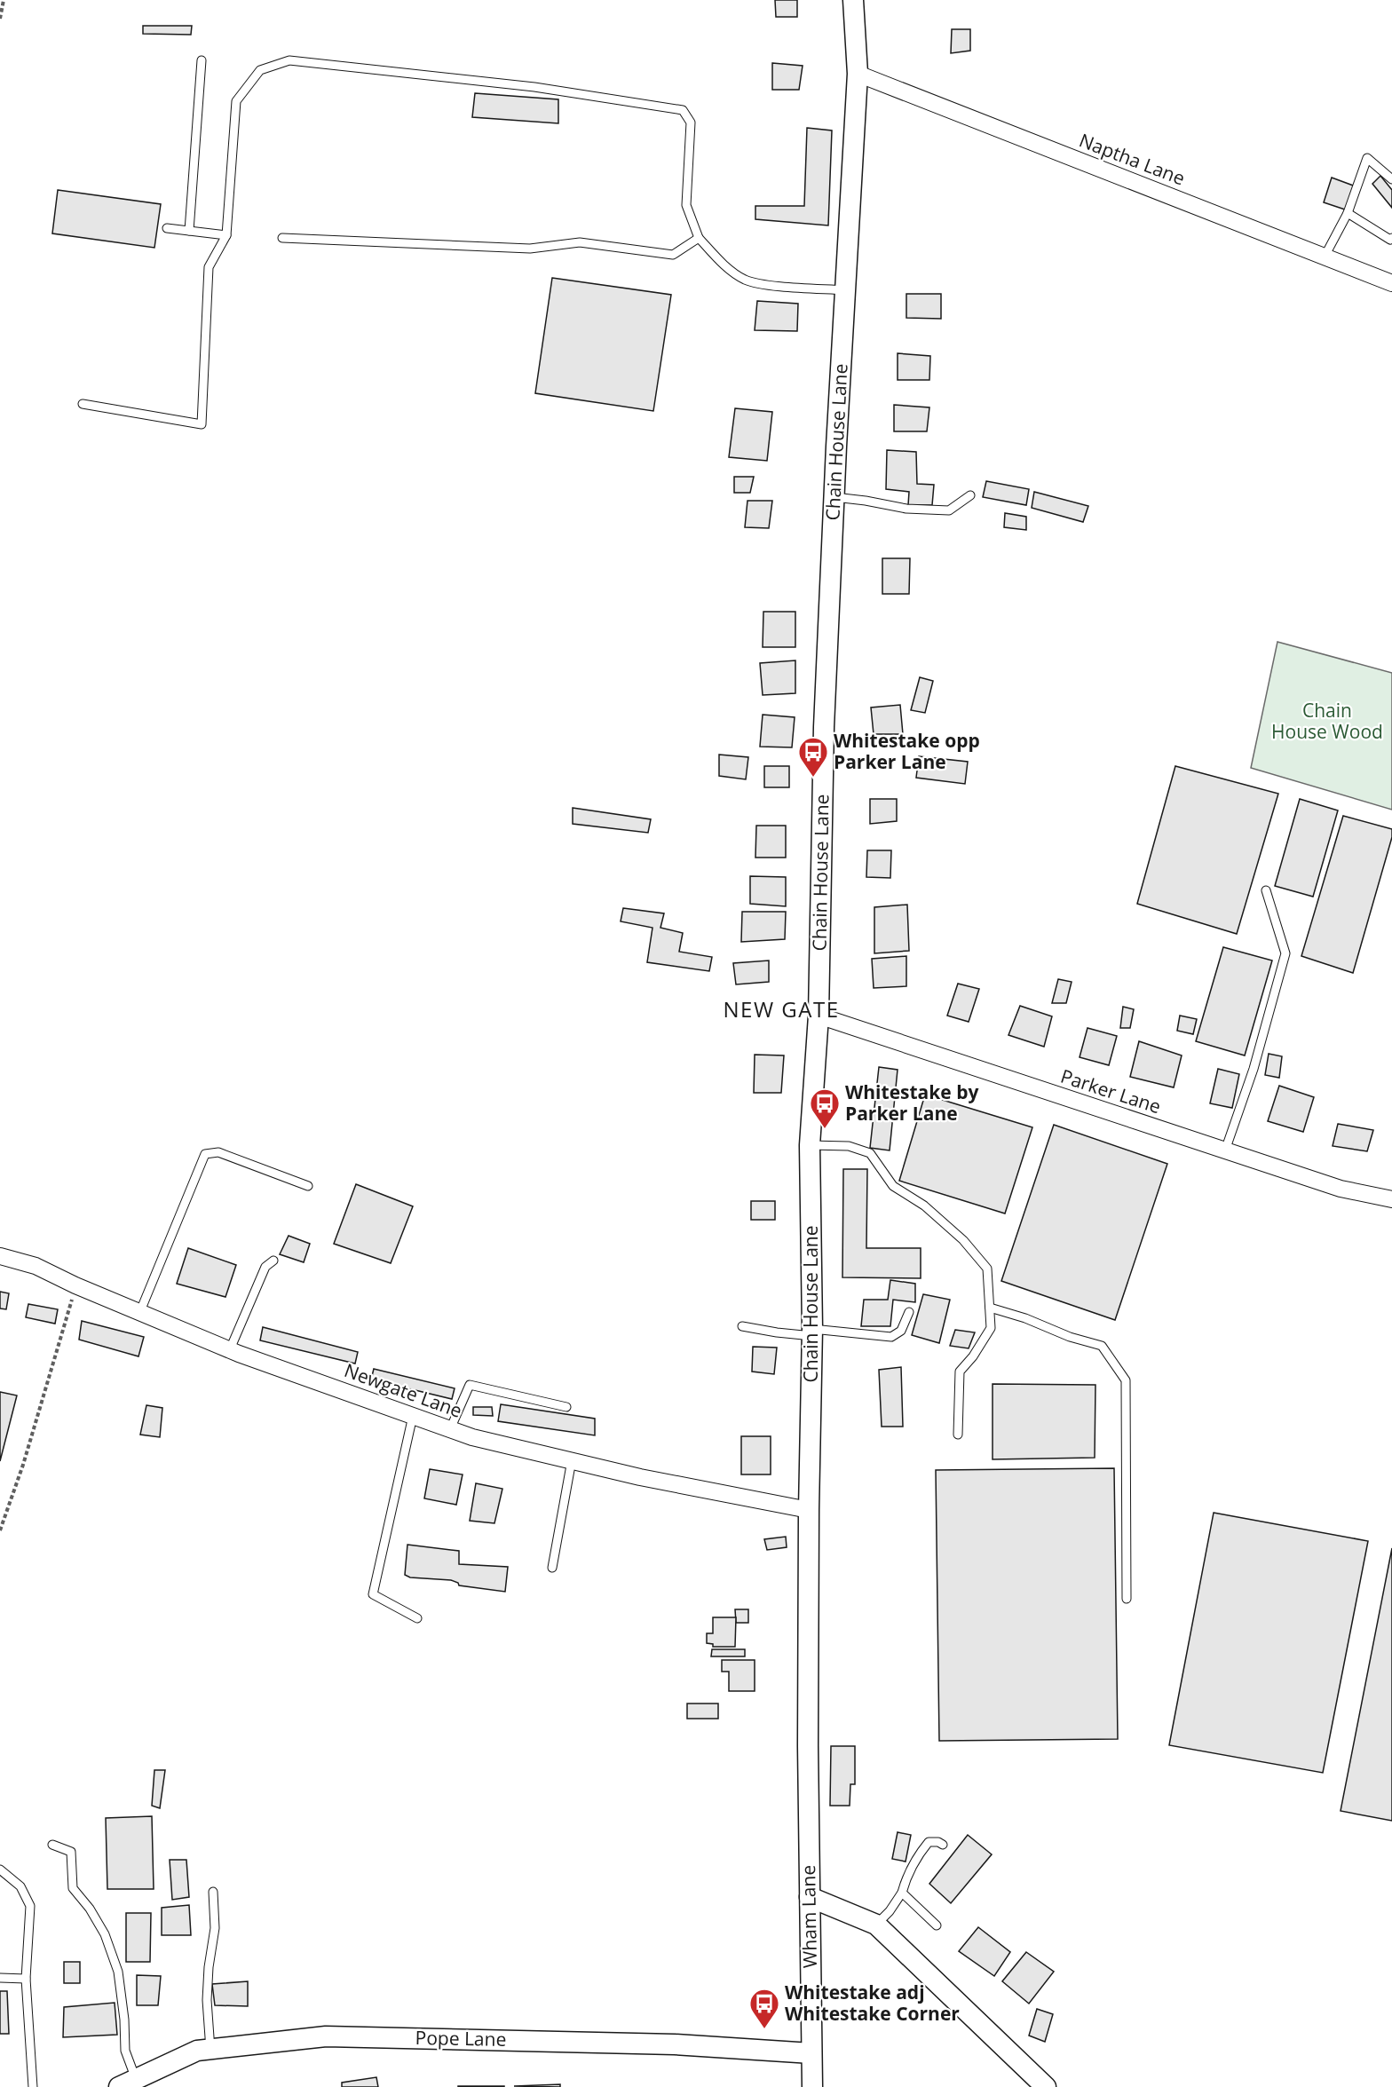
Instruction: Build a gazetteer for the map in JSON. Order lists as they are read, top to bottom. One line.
{"streets":{"street":["Naptha Lane","Chain House Lane","Parker Lane","Newgate Lane","Wham Lane","Pope Lane"]},"crossings":[["Naptha Lane","Chain House Lane"],["Chain House Lane","Parker Lane"],["Chain House Lane","Newgate Lane"],["Chain House Lane","Wham Lane"],["Wham Lane","Pope Lane"]],"districts":["NEW GATE"],"parks":["Chain House Wood"],"places":{"bus stop":["Whitestake opp Parker Lane","Whitestake by Parker Lane","Whitestake adj Whitestake Corner"]}}
